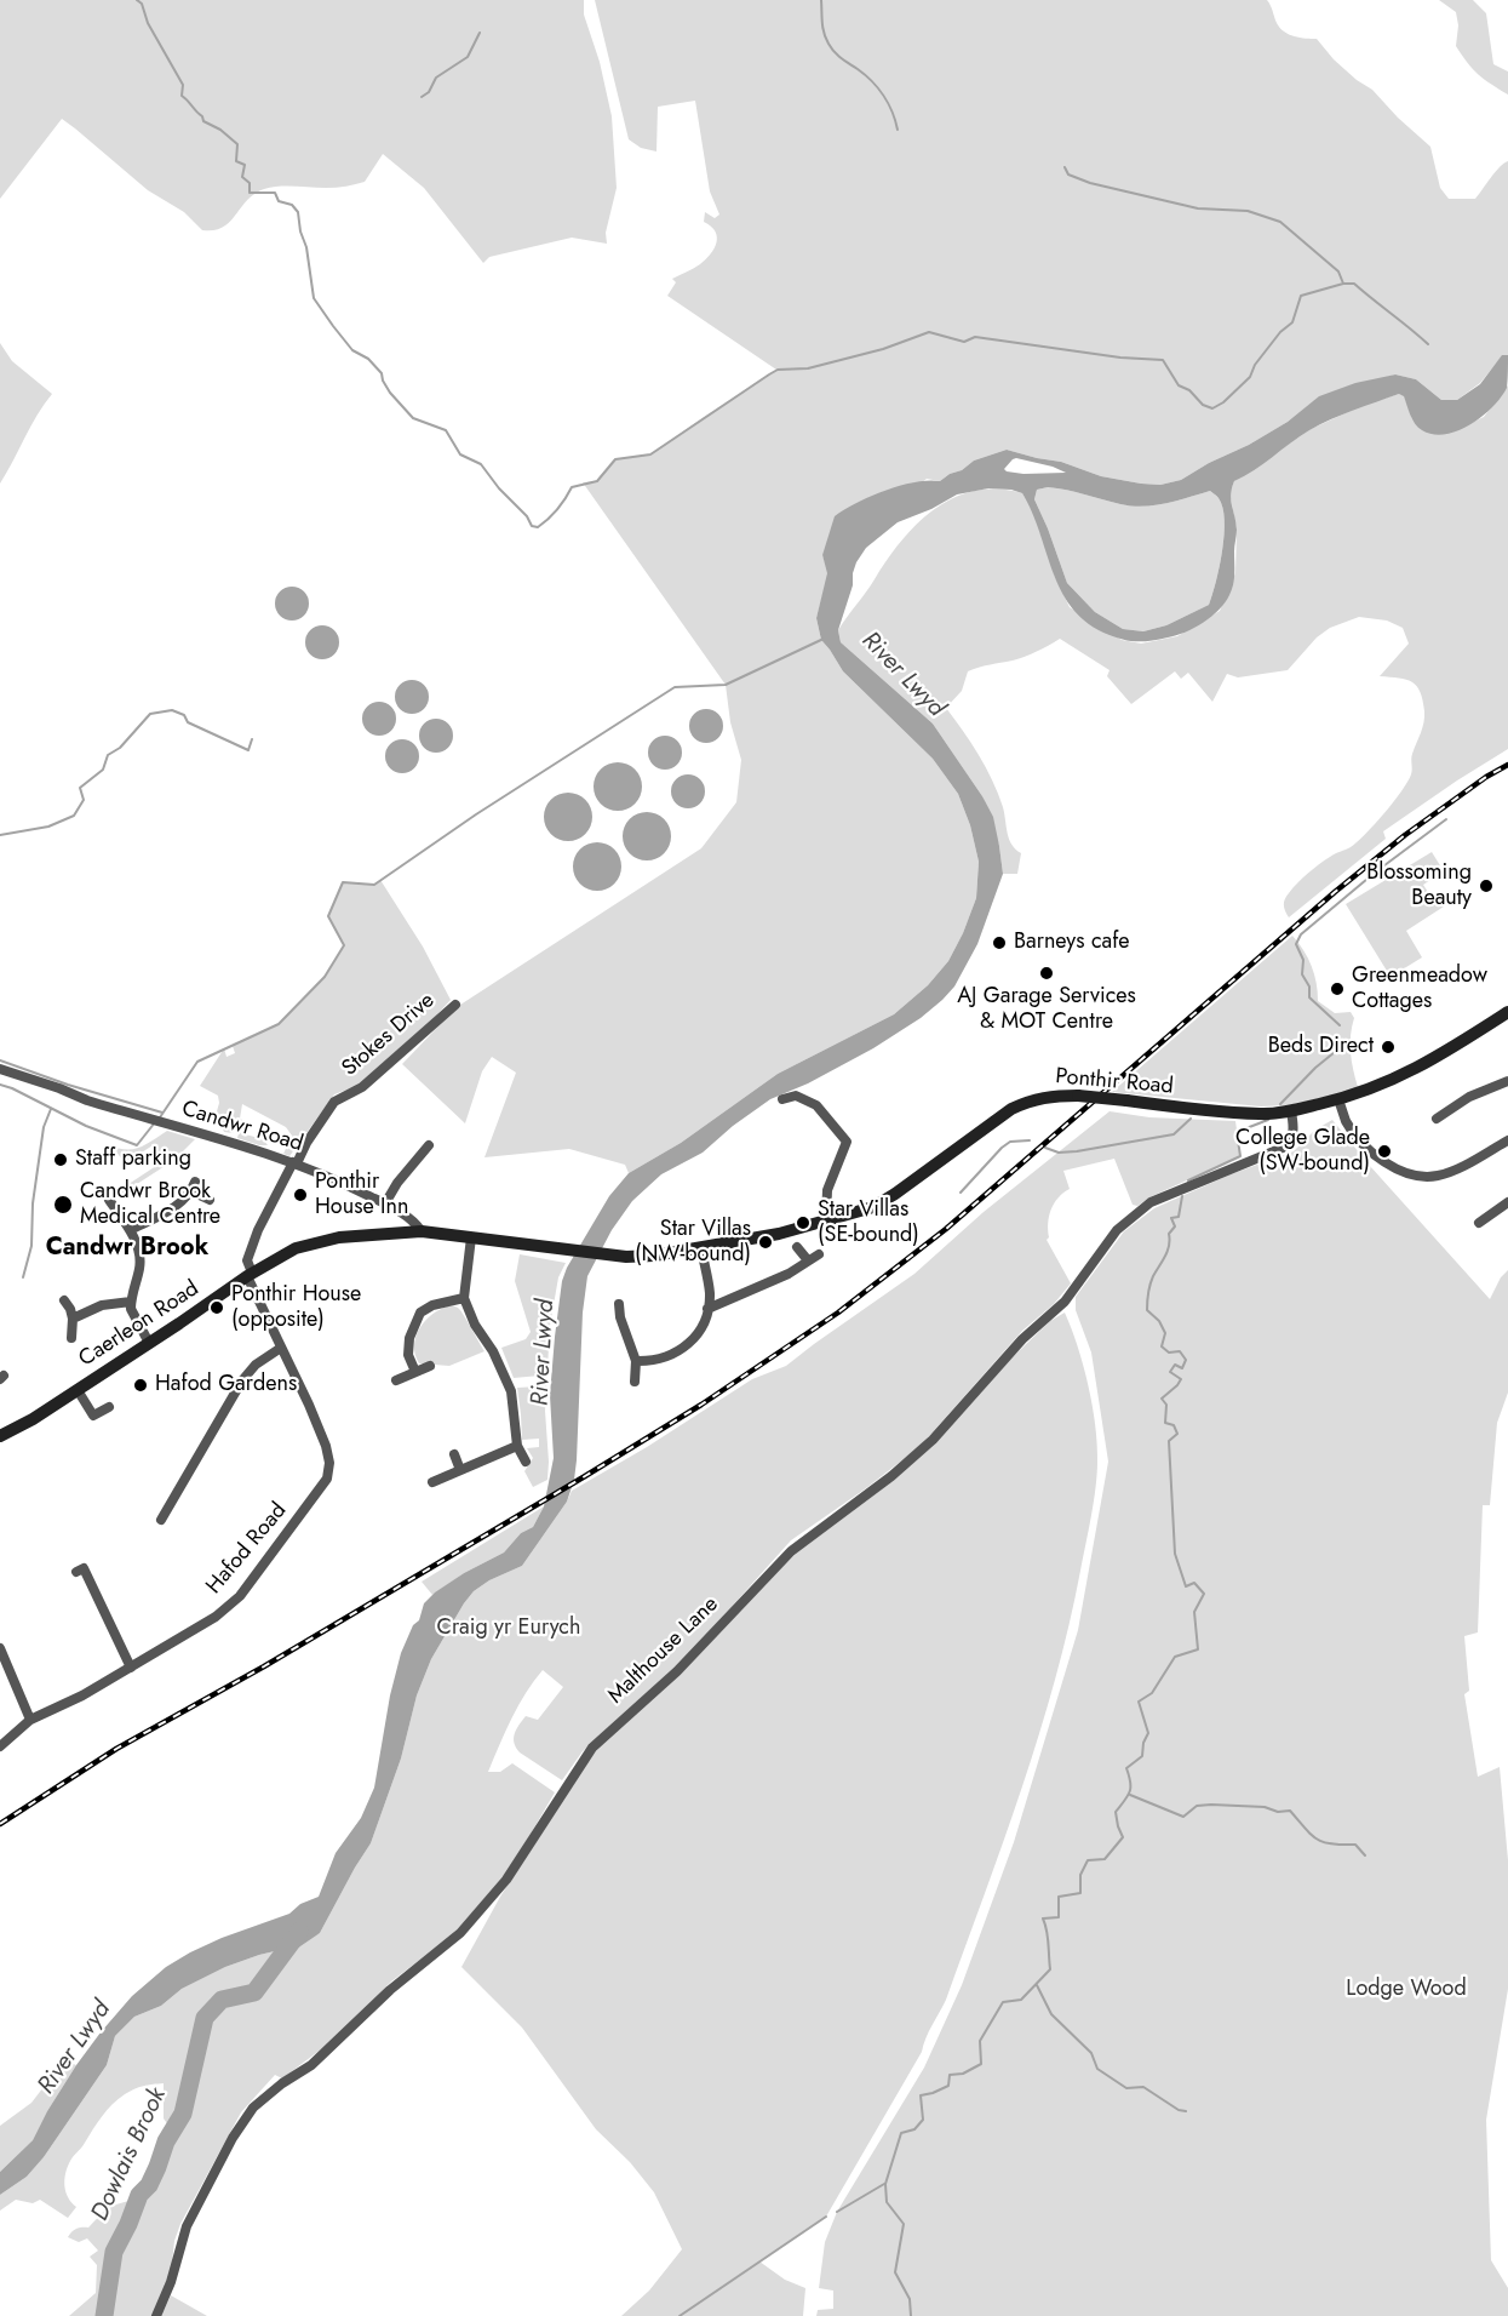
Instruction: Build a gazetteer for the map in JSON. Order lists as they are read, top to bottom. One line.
{"streets":{"main road":["Ponthir Road","Caerleon Road"],"street":["Stokes Drive","Candwr Road","Hafod Road","Malthouse Lane"]},"crossings":[["Stokes Drive","Candwr Road"],["Stokes Drive","Caerleon Road"],["Stokes Drive","Hafod Road"],["Ponthir Road","Caerleon Road"],["Ponthir Road","Malthouse Lane"],["Candwr Road","Caerleon Road"],["Caerleon Road","Hafod Road"]],"districts":["Candwr Brook"],"water":["River Lwyd","Dowlais Brook"],"parks":["Craig yr Eurych","Lodge Wood"],"places":["Blossoming Beauty","Barneys cafe","AJ Garage Services & MOT Centre","Greenmeadow Cottages","Beds Direct","College Glade (SW-bound)","Staff parking","Ponthir House Inn","Candwr Brook Medical Centre","Star Villas (SE-bound)","Star Villas (NW-bound)","Ponthir House (opposite)","Hafod Gardens"]}
